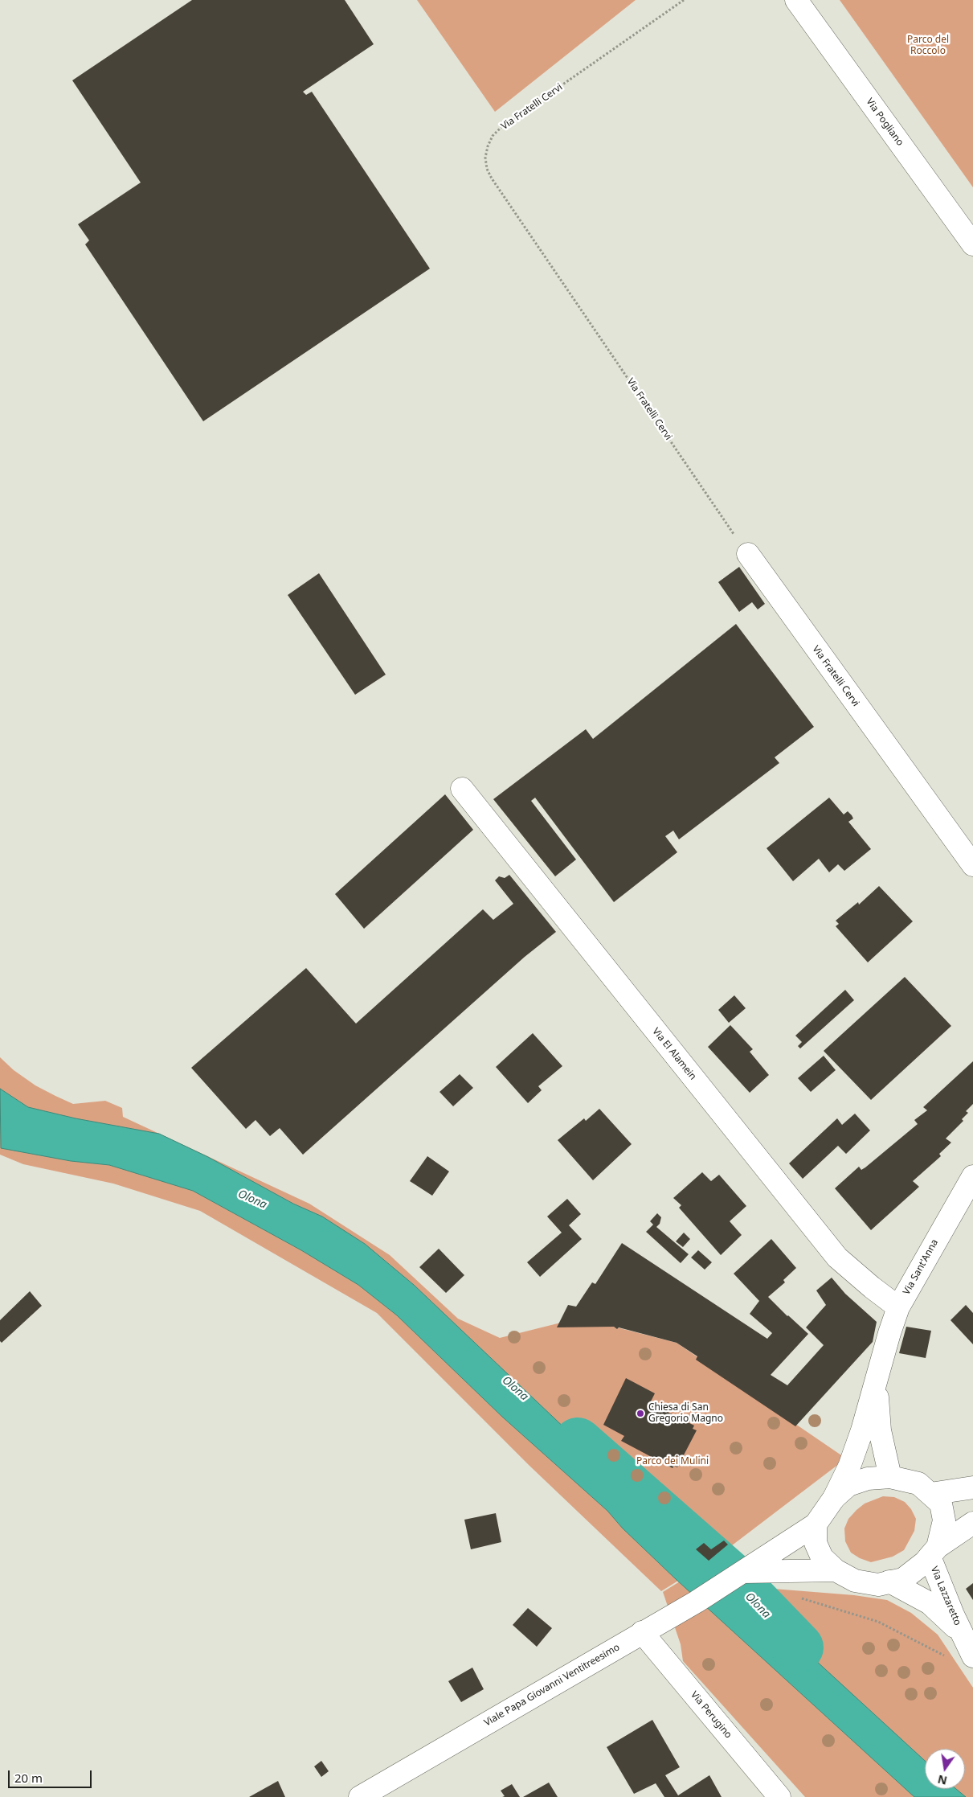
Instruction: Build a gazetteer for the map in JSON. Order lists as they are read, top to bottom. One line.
{"streets":{"street":["Via Fratelli Cervi","Via Pogliano","Via El Alamein","Via Sant'Anna","Via Lazzaretto","Viale Papa Giovanni Ventitreesimo","Via Perugino"]},"crossings":[["Via El Alamein","Via Sant'Anna"],["Via Sant'Anna","Via Lazzaretto"],["Via Sant'Anna","Viale Papa Giovanni Ventitreesimo"],["Via Lazzaretto","Viale Papa Giovanni Ventitreesimo"],["Viale Papa Giovanni Ventitreesimo","Via Perugino"]],"water":["Olona"],"parks":["Parco del Roccolo","Parco dei Mulini"],"places":["Chiesa di San Gregorio Magno"],"scale_bar":"20 m","north":"bottom"}
